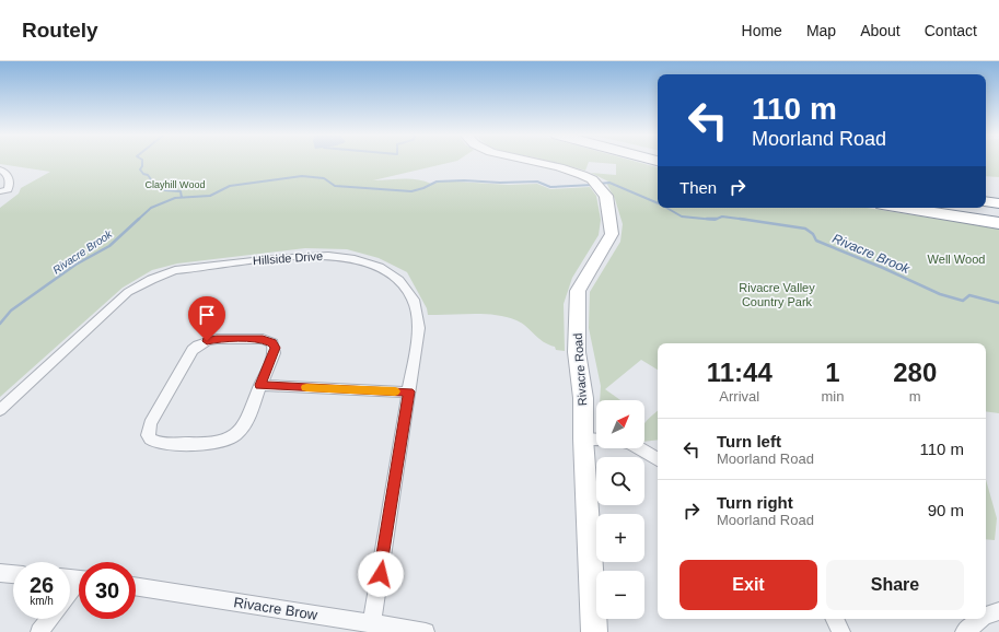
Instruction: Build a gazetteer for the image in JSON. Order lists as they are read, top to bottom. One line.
{"streets":{"main road":["Rivacre Road"],"street":["Hillside Drive","Rivacre Brow"]},"crossings":[["Hillside Drive","Rivacre Brow"]],"water":["Rivacre Brook"],"parks":["Clayhill Wood","Well Wood","Rivacre Valley Country Park"],"north":"top right","page":{"header":"Routely","nav":["Home","Map","About","Contact"],"turn":["110 m","Moorland Road"],"then":"Then","eta":["11:44","Arrival","1","min","280","m"],"map_buttons":["+","−"],"list":[{"name":"Turn left","note":"Moorland Road","value":"110 m"},{"name":"Turn right","note":"Moorland Road","value":"90 m"}],"buttons":["Exit","Share"],"speed":"26 km/h","limit":"30"}}
